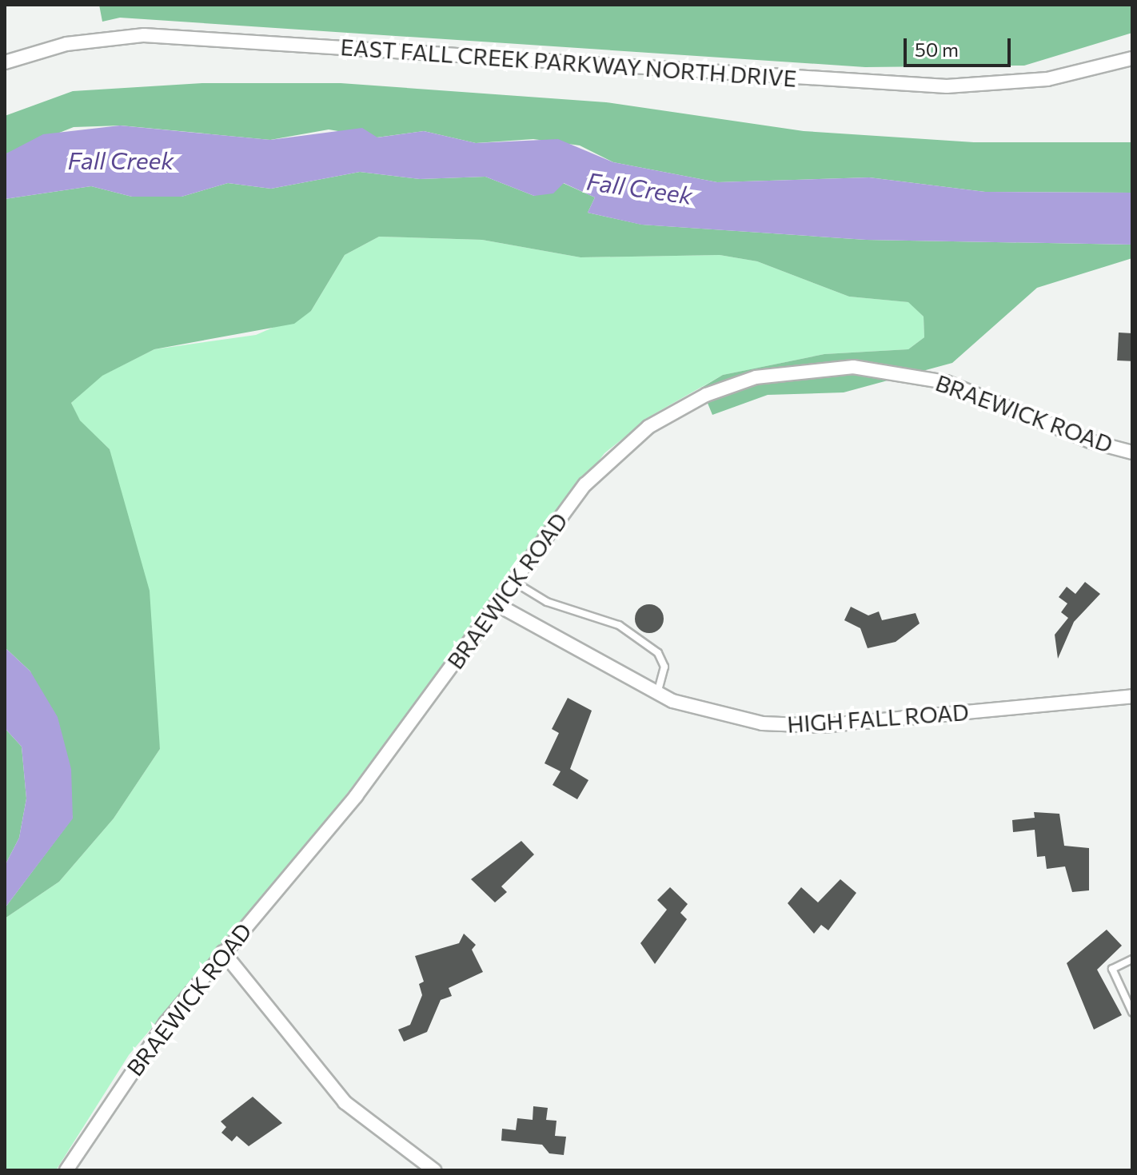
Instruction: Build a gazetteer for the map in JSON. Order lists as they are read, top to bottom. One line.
{"streets":{"street":["EAST FALL CREEK PARKWAY NORTH DRIVE","BRAEWICK ROAD","HIGH FALL ROAD"]},"crossings":[["BRAEWICK ROAD","HIGH FALL ROAD"]],"water":["Fall Creek"],"scale_bar":"50 m"}
